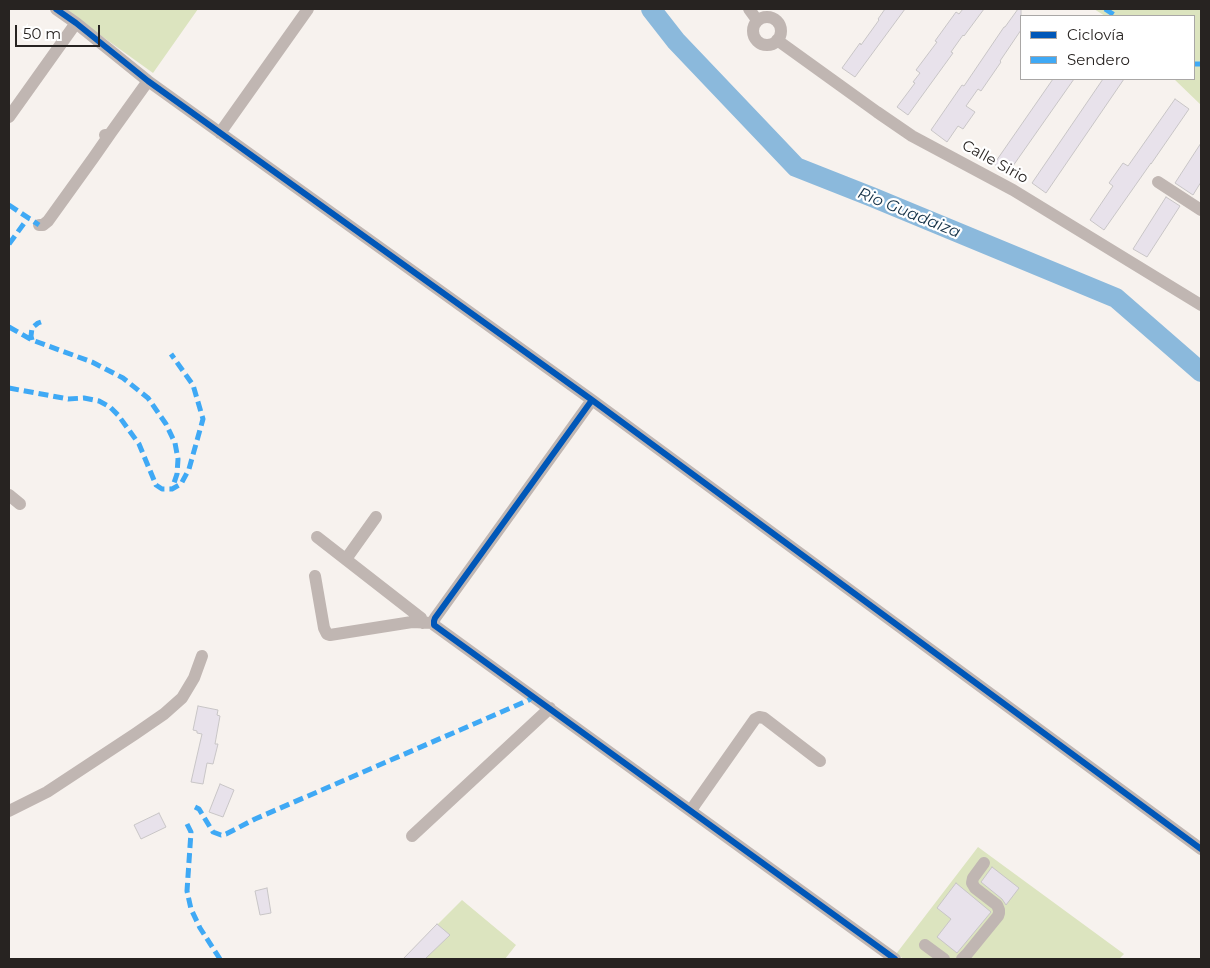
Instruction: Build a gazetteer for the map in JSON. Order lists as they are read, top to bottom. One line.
{"streets":{"street":["Calle Sirio"]},"water":["Rio Guadaiza"],"legend":["Ciclovía","Sendero"],"scale_bar":"50 m"}
